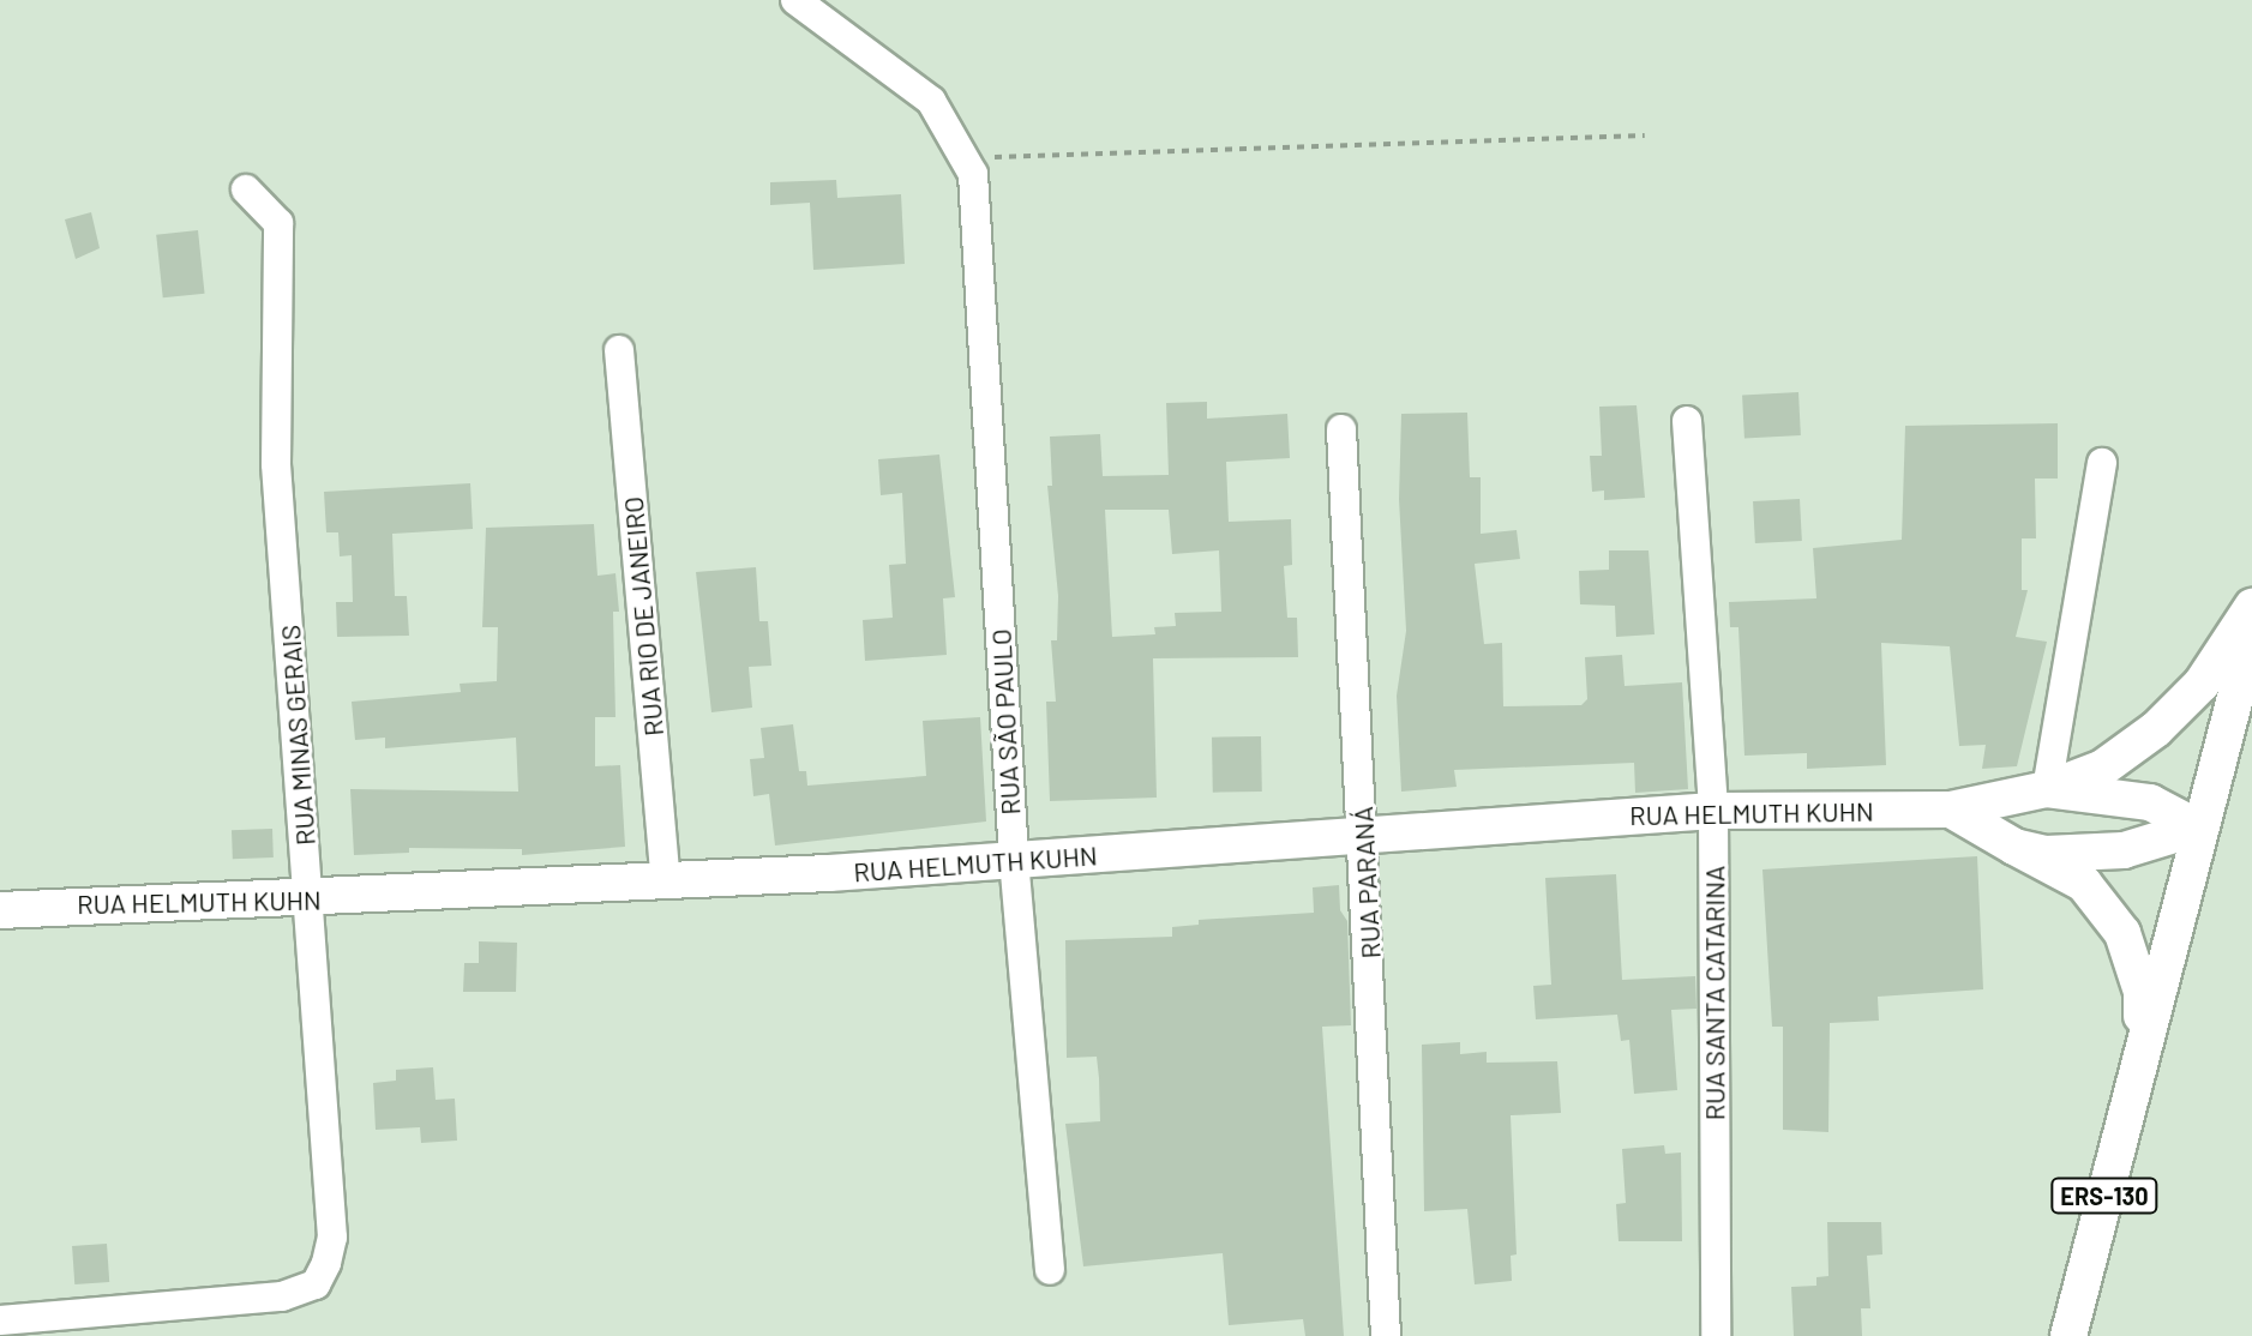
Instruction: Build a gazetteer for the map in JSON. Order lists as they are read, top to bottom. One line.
{"streets":{"main road":["RUA HELMUTH KUHN","ERS-130"],"street":["RUA RIO DE JANEIRO","RUA SÃO PAULO","RUA MINAS GERAIS","RUA PARANÁ","RUA SANTA CATARINA"]},"crossings":[["RUA RIO DE JANEIRO","RUA HELMUTH KUHN"],["RUA SÃO PAULO","RUA HELMUTH KUHN"],["RUA MINAS GERAIS","RUA HELMUTH KUHN"],["RUA HELMUTH KUHN","RUA PARANÁ"],["RUA HELMUTH KUHN","RUA SANTA CATARINA"],["RUA HELMUTH KUHN","ERS-130"]]}
